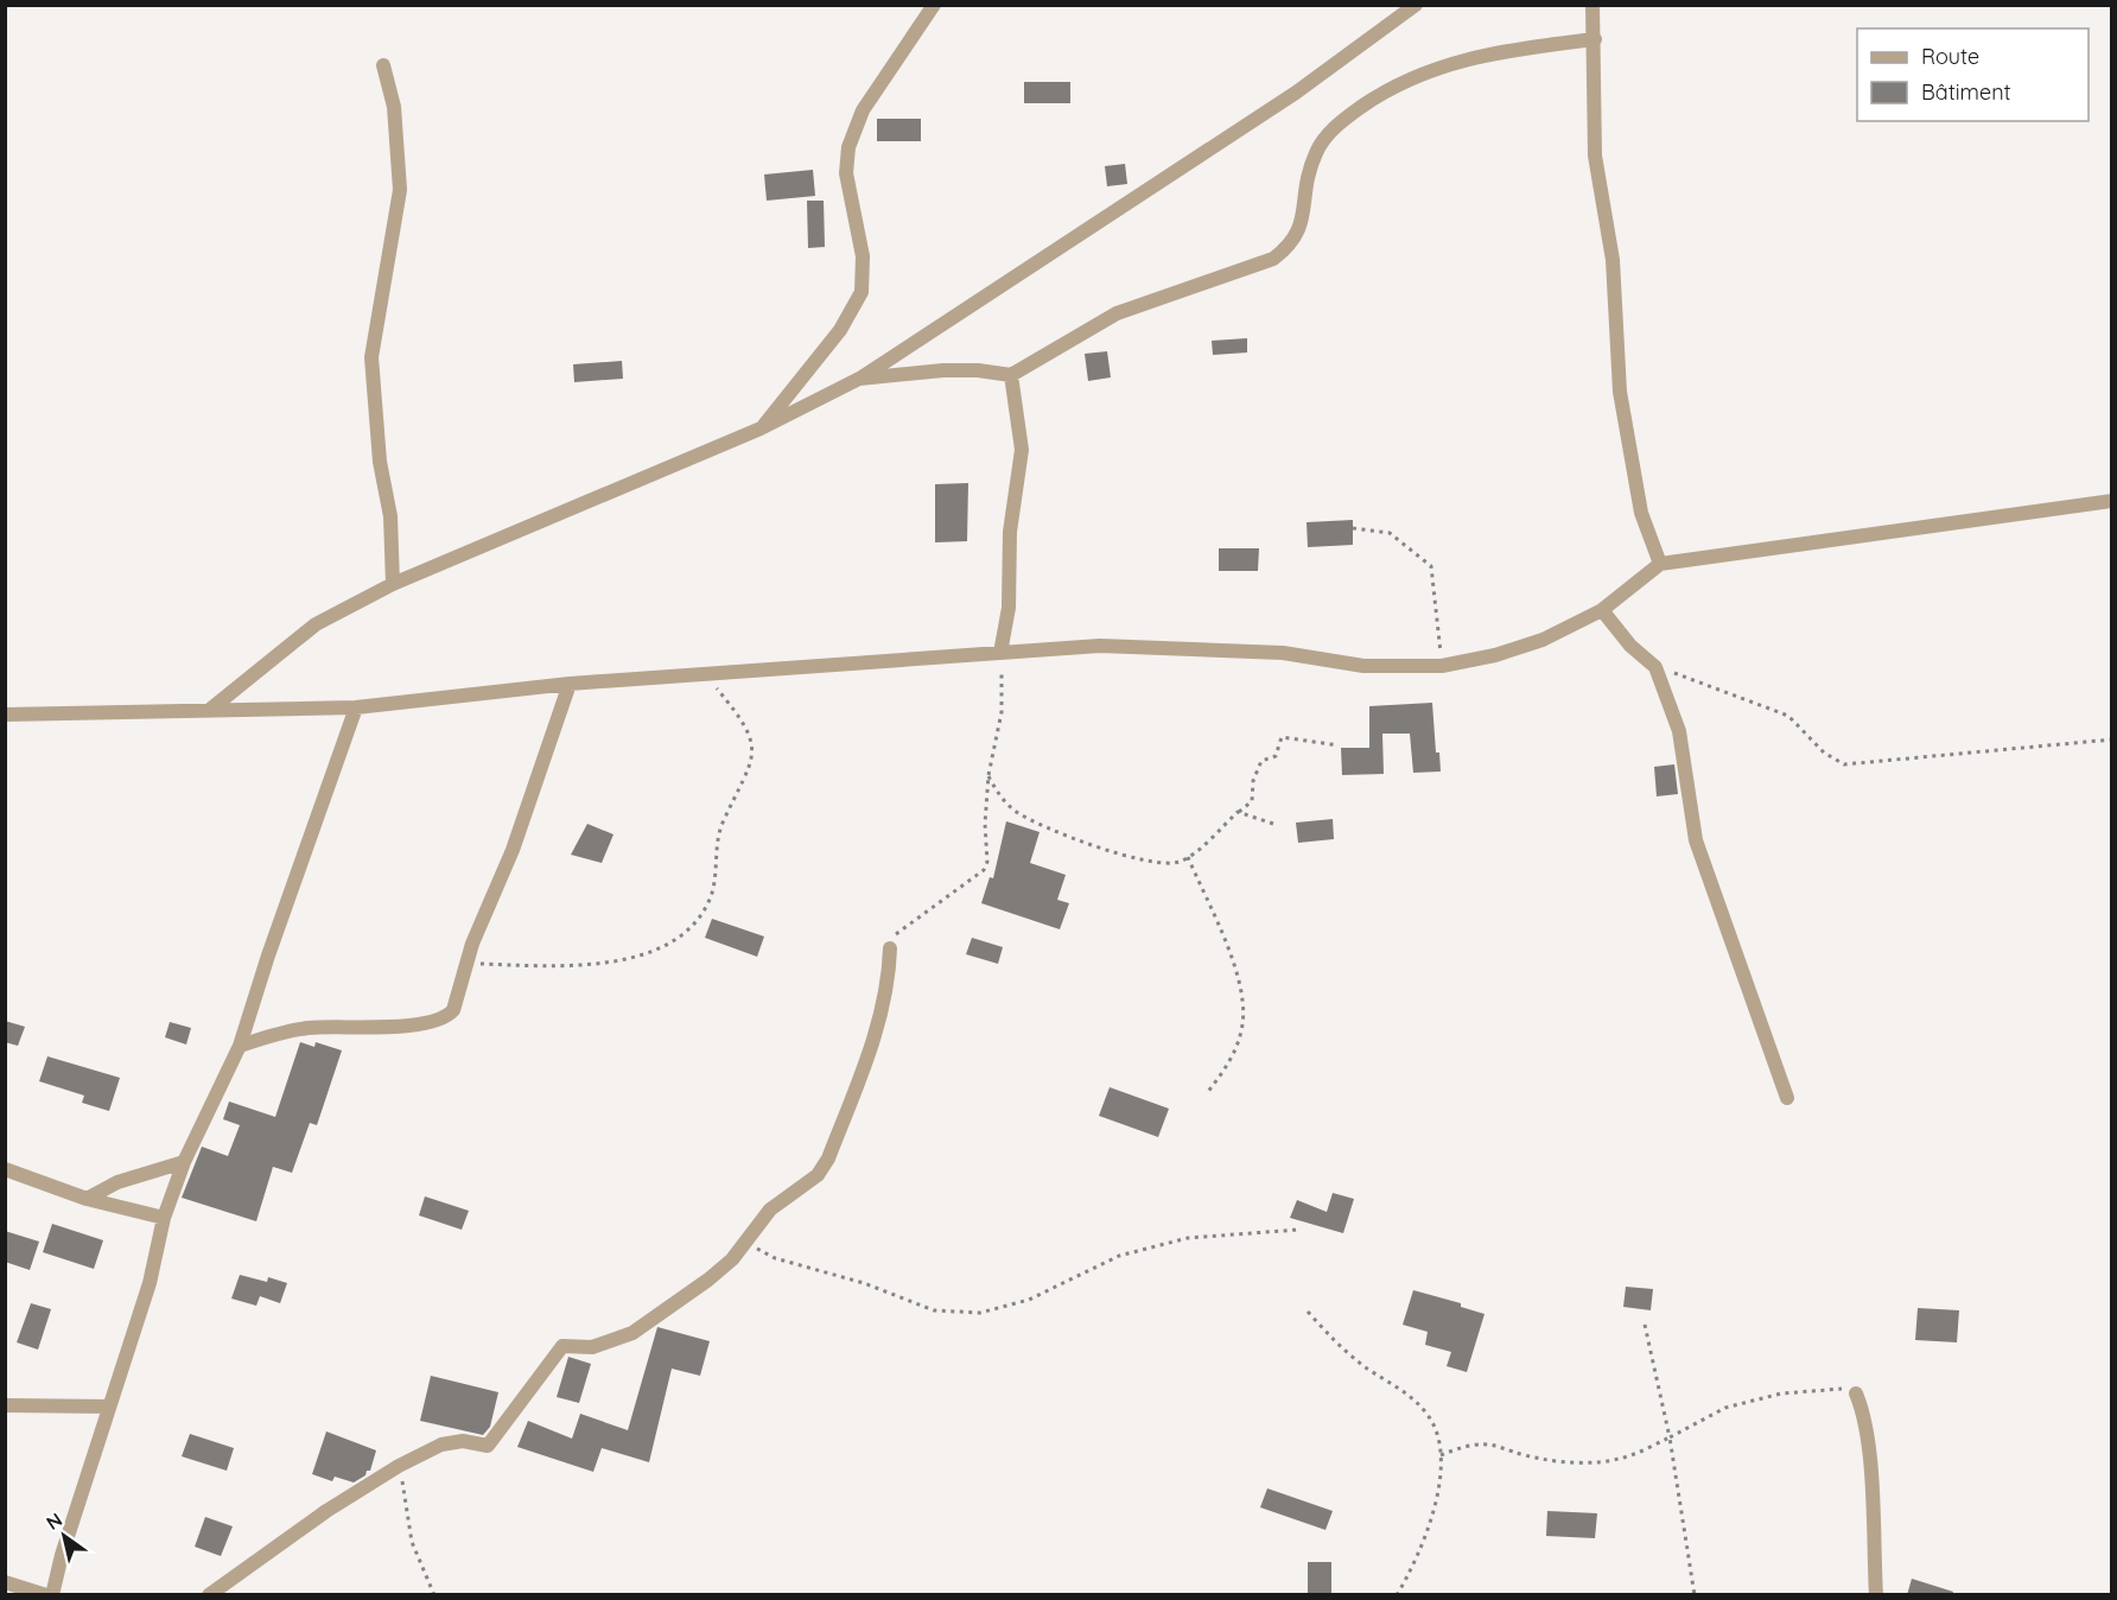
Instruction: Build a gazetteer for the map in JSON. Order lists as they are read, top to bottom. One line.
{"legend":["Route","Bâtiment"],"north":"top left"}
